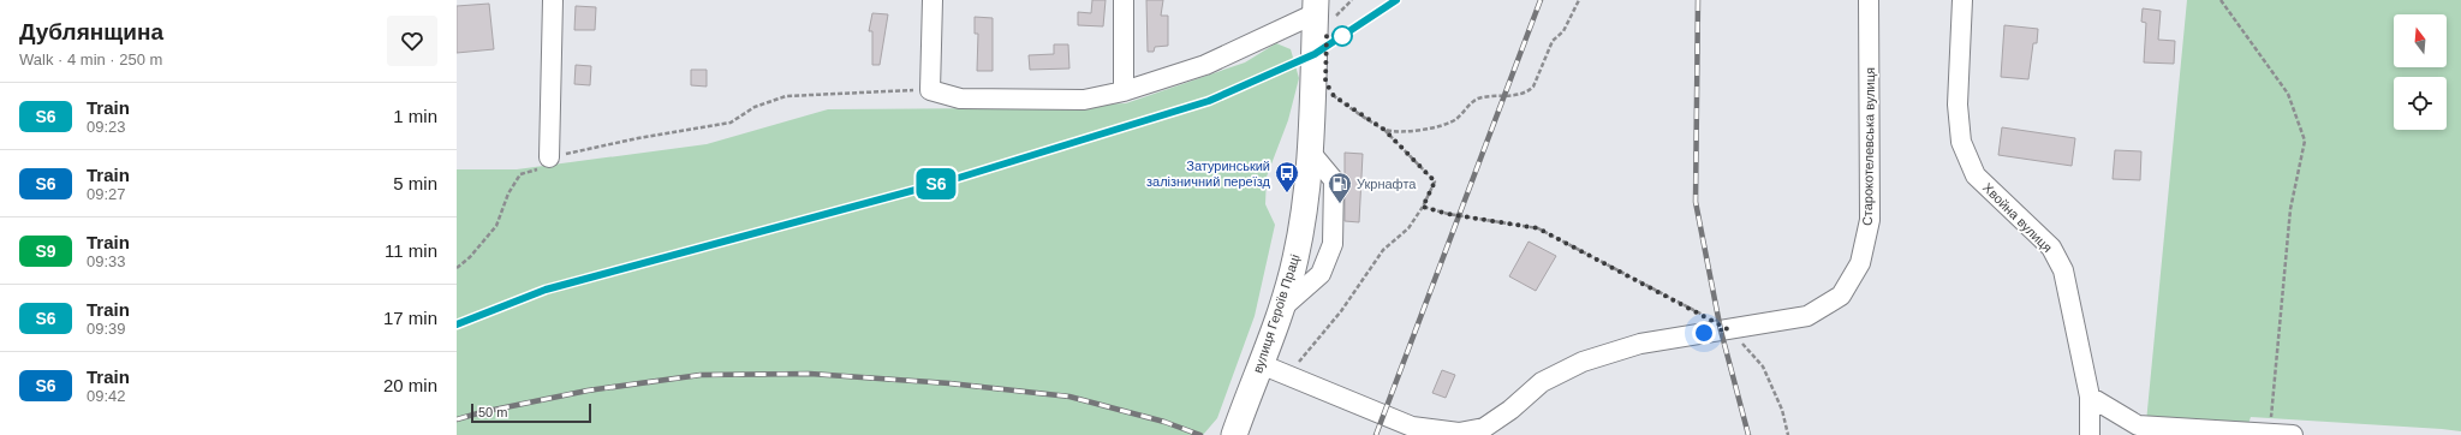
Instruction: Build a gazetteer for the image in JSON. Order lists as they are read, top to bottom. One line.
{"streets":{"main road":["вулиця Героїв Праці"],"street":["Старокотелевська вулиця","Хвойна вулиця"]},"crossings":[["Старокотелевська вулиця","вулиця Героїв Праці"]],"places":{"bus stop":["Затуринський залізничний переїзд"],"fuel station":["Укрнафта"]},"scale_bar":"50 m","north":"top","page":{"heading":["Дублянщина","Walk · 4 min · 250 m"],"on_map":"S6","list":[{"mark":"S6","name":"Train","note":"09:23","value":"1 min"},{"mark":"S6","name":"Train","note":"09:27","value":"5 min"},{"mark":"S9","name":"Train","note":"09:33","value":"11 min"},{"mark":"S6","name":"Train","note":"09:39","value":"17 min"},{"mark":"S6","name":"Train","note":"09:42","value":"20 min"}],"scale":"50 m"}}
